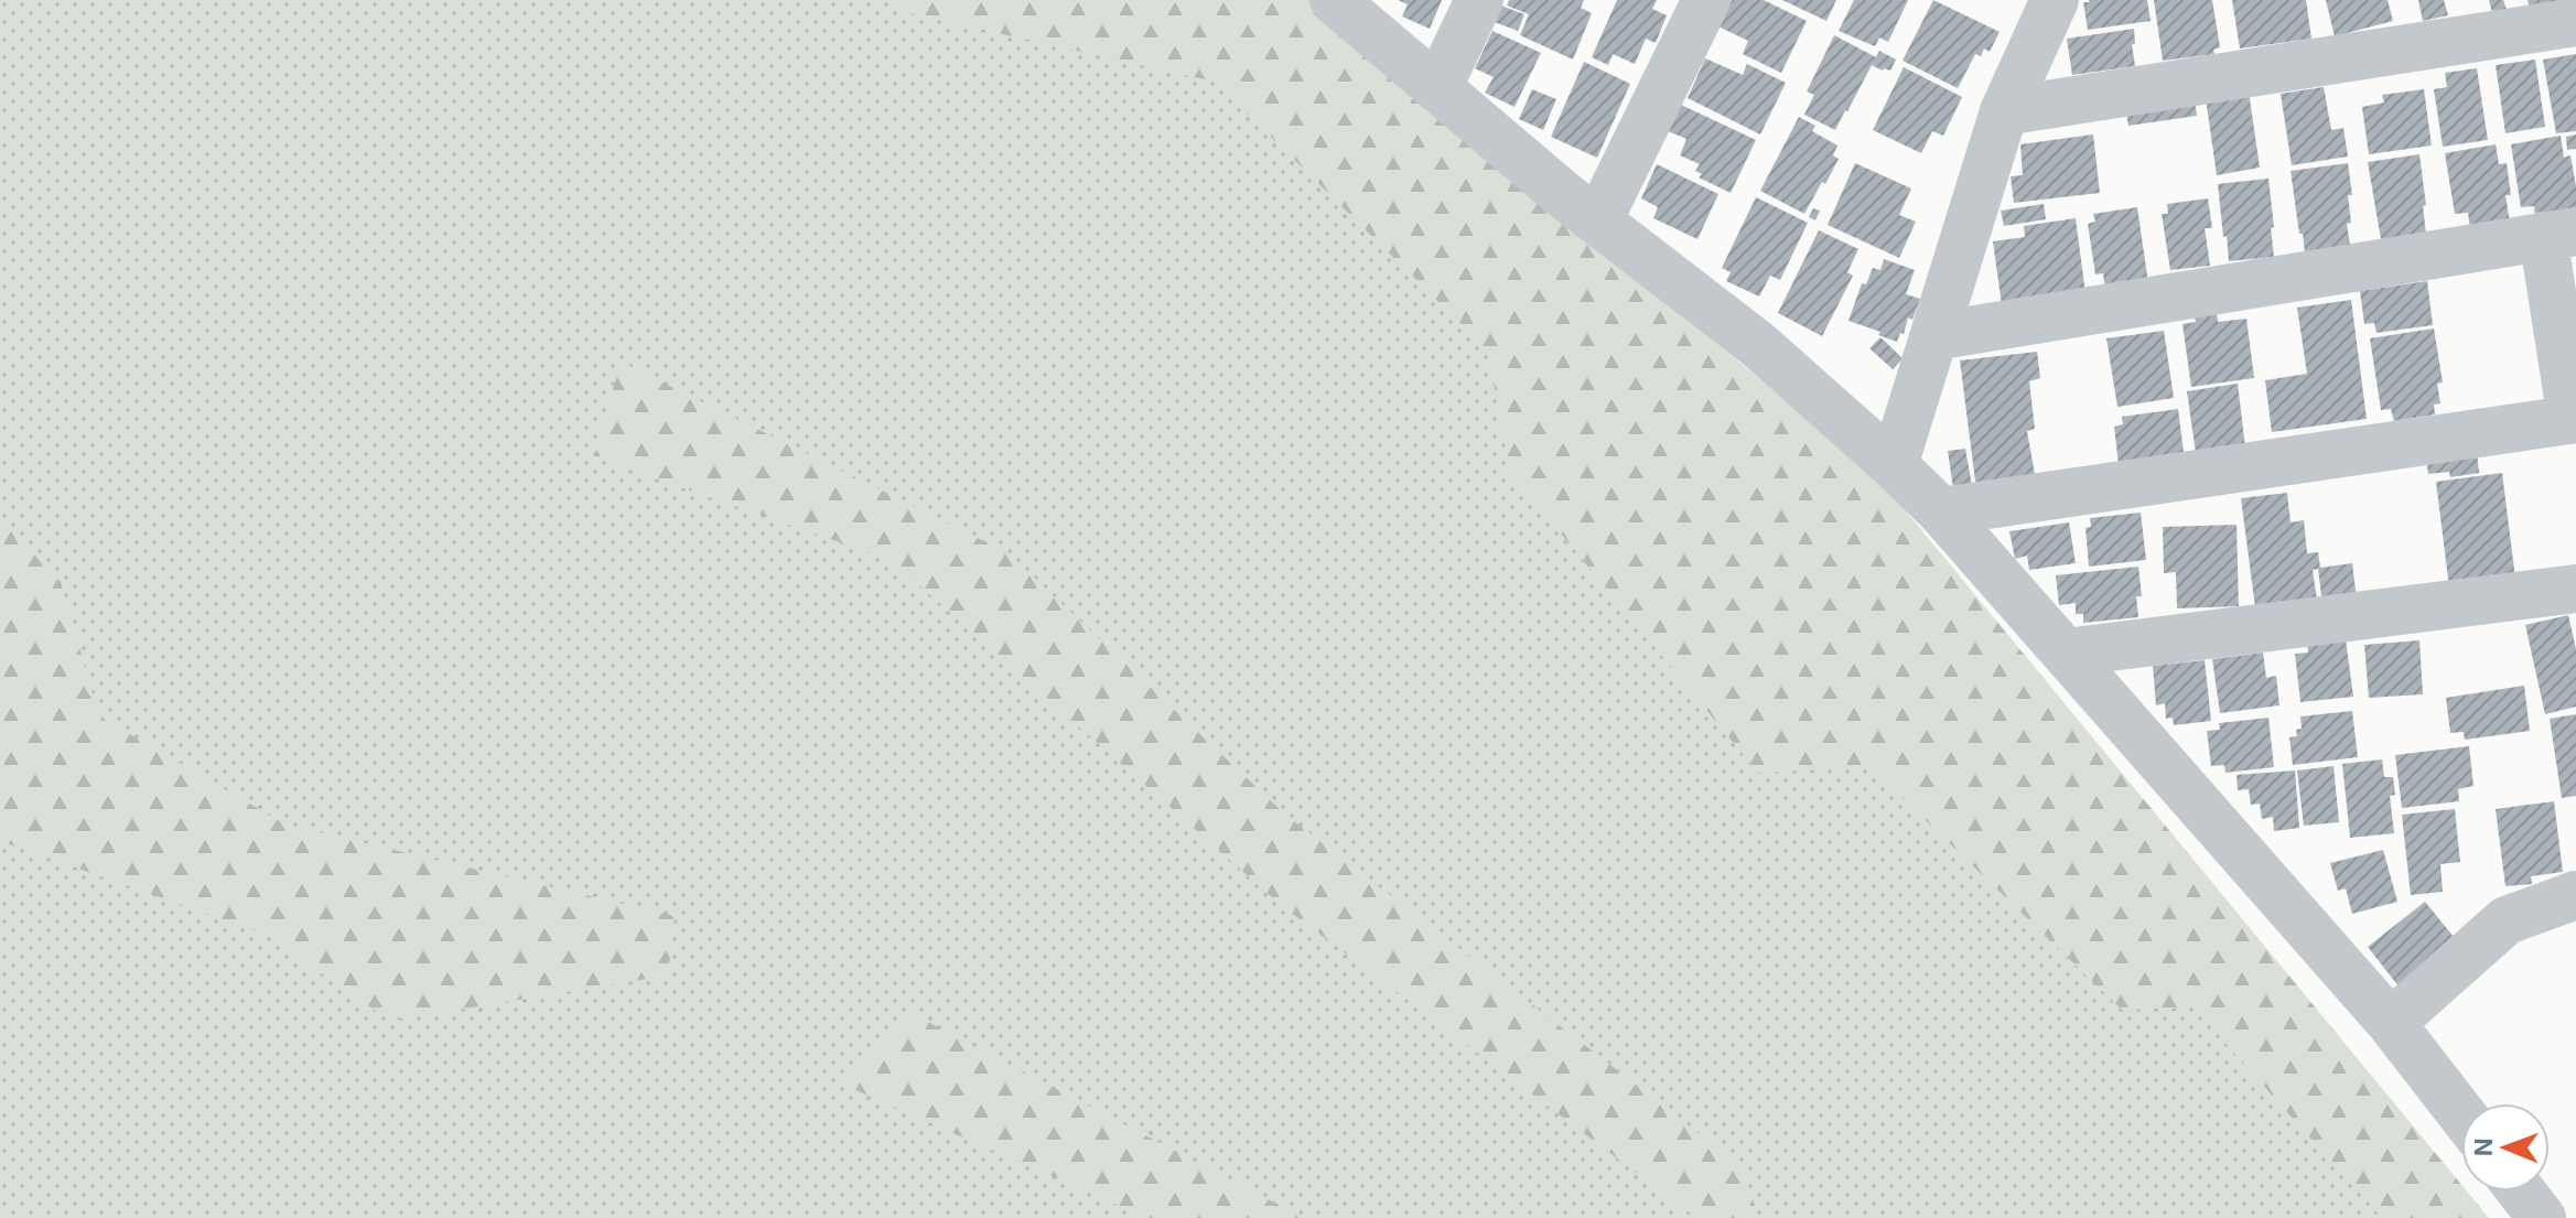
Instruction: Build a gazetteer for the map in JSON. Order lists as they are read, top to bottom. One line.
{"north":"left"}
